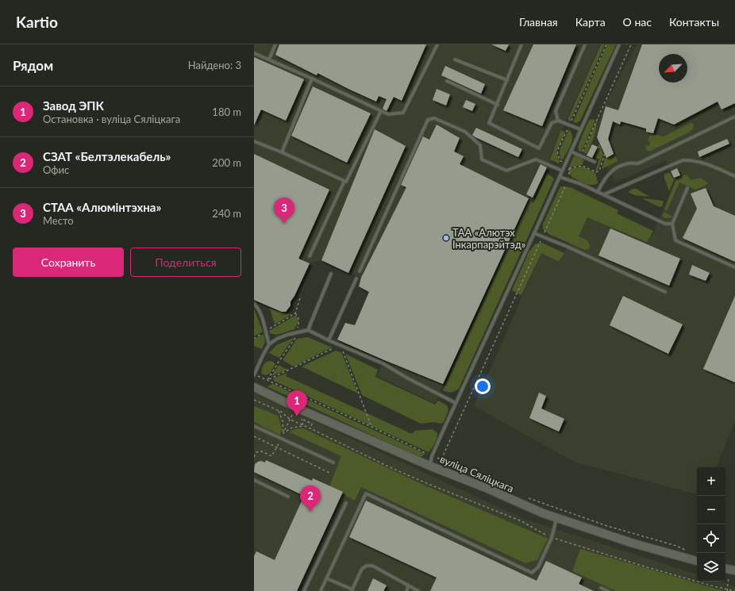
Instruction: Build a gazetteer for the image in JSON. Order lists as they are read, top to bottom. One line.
{"streets":{"main road":["вуліца Сяліцкага"]},"places":["ТАА «Алютэх Інкарпарэйтэд»"],"north":"bottom left","page":{"header":"Kartio","nav":["Главная","Карта","О нас","Контакты"],"heading":["Рядом","Найдено: 3"],"list":[{"mark":"1","name":"Завод ЭПК","note":"Остановка · вуліца Сяліцкага","value":"180 m"},{"mark":"2","name":"СЗАТ «Белтэлекабель»","note":"Офис","value":"200 m"},{"mark":"3","name":"СТАА «Алюмінтэхна»","note":"Место","value":"240 m"}],"pins":["3","1","2"],"buttons":["Сохранить","Поделиться"],"map_buttons":["+","−"]}}
